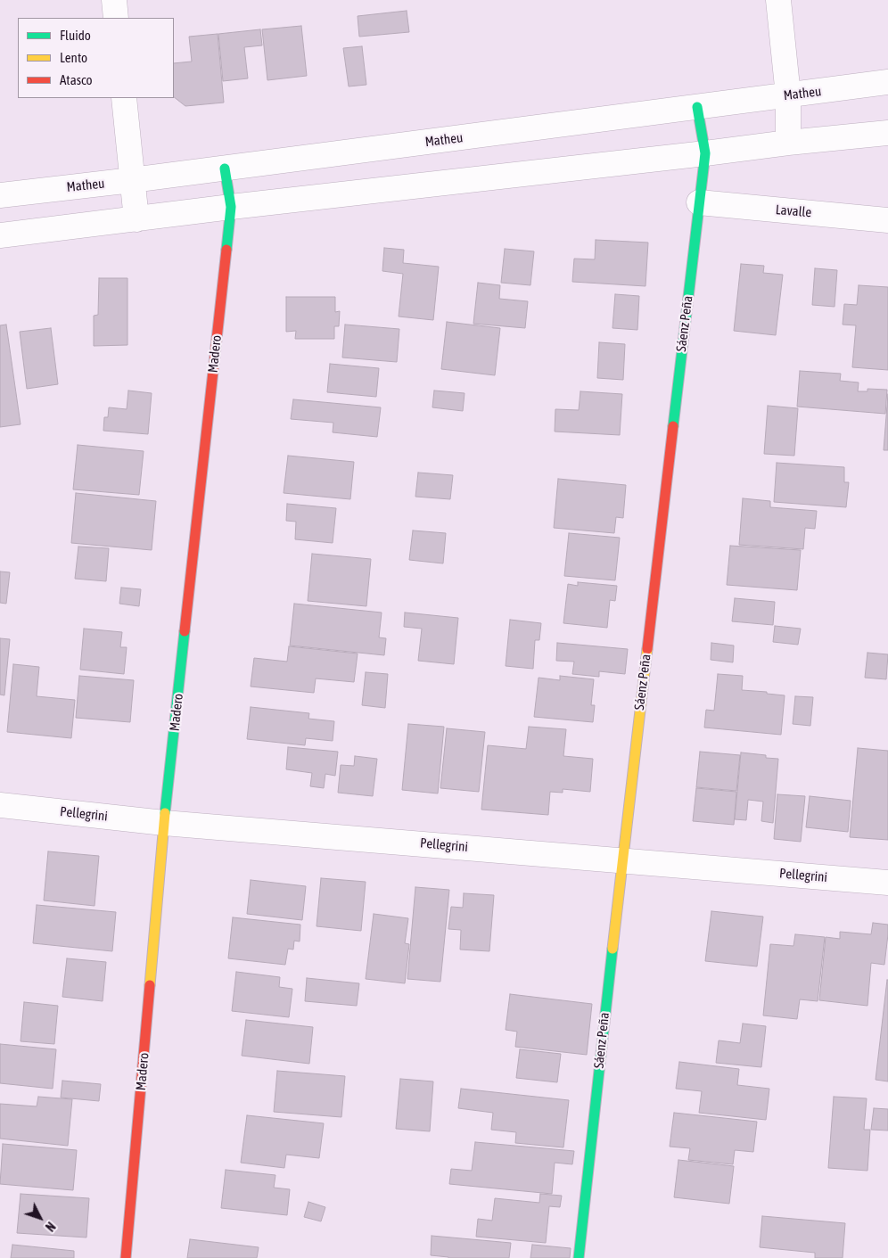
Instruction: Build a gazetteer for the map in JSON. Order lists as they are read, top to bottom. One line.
{"streets":{"street":["Matheu","Lavalle","Sáenz Peña","Madero","Pellegrini"]},"crossings":[["Matheu","Sáenz Peña"],["Matheu","Madero"],["Lavalle","Sáenz Peña"],["Sáenz Peña","Pellegrini"],["Madero","Pellegrini"]],"legend":["Fluido","Lento","Atasco"],"north":"bottom right"}
